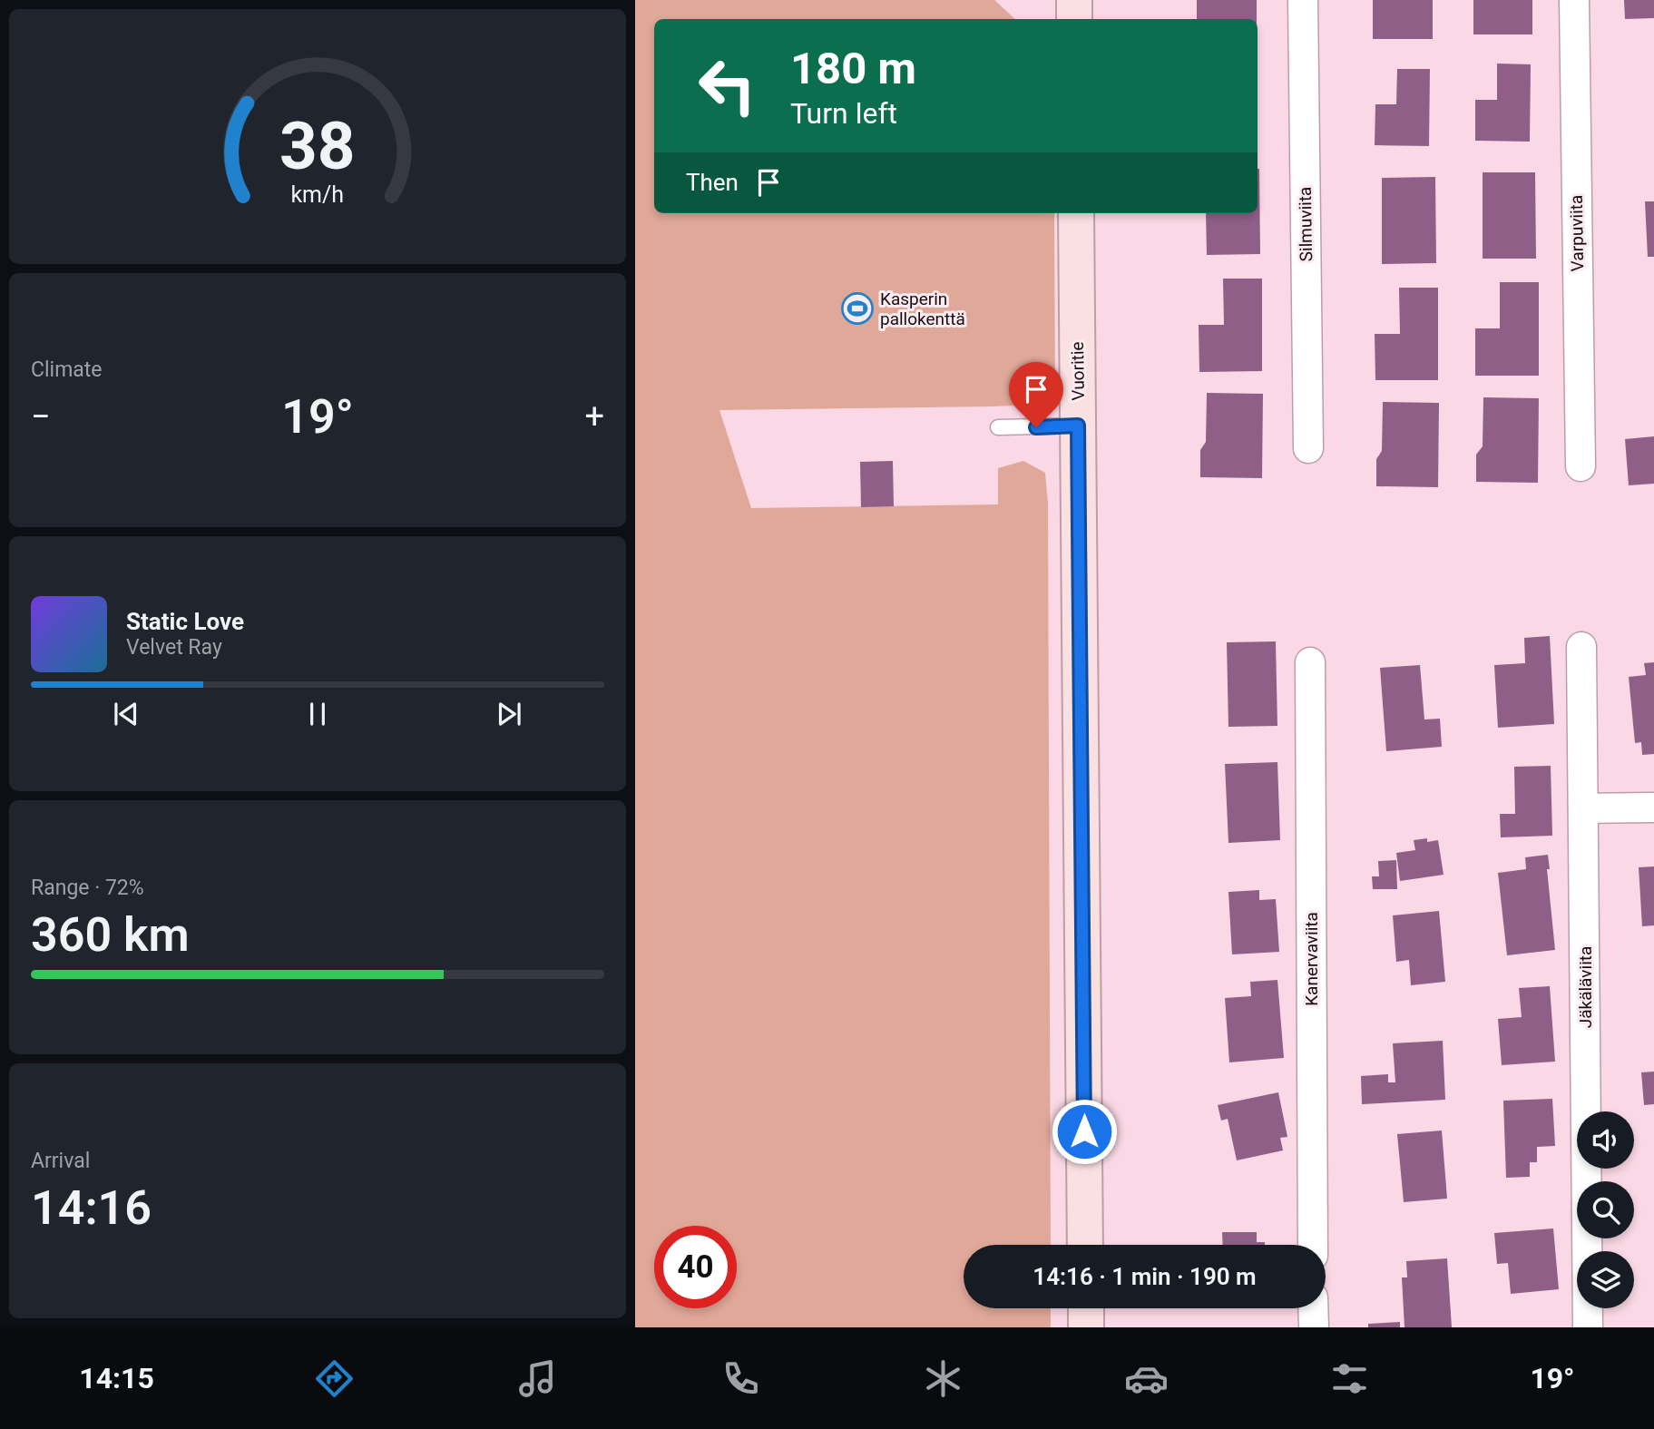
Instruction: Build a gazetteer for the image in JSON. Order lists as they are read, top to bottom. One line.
{"streets":{"street":["Silmuviita","Varpuviita","Vuoritie","Kanervaviita","Jäkäläviita"]},"places":{"sports":["Kasperin pallokenttä"]},"page":{"turn":["180 m","Turn left"],"then":"Then","tile":["Climate",["Range · 72%","360 km"],["Arrival","14:16"]],"heat":["−","19°","+"],"song":["Static Love","Velvet Ray"],"limit":"40","trip":"14:16 · 1 min · 190 m","tabs":["14:15","19°"],"gauge":["38","km/h"]}}
